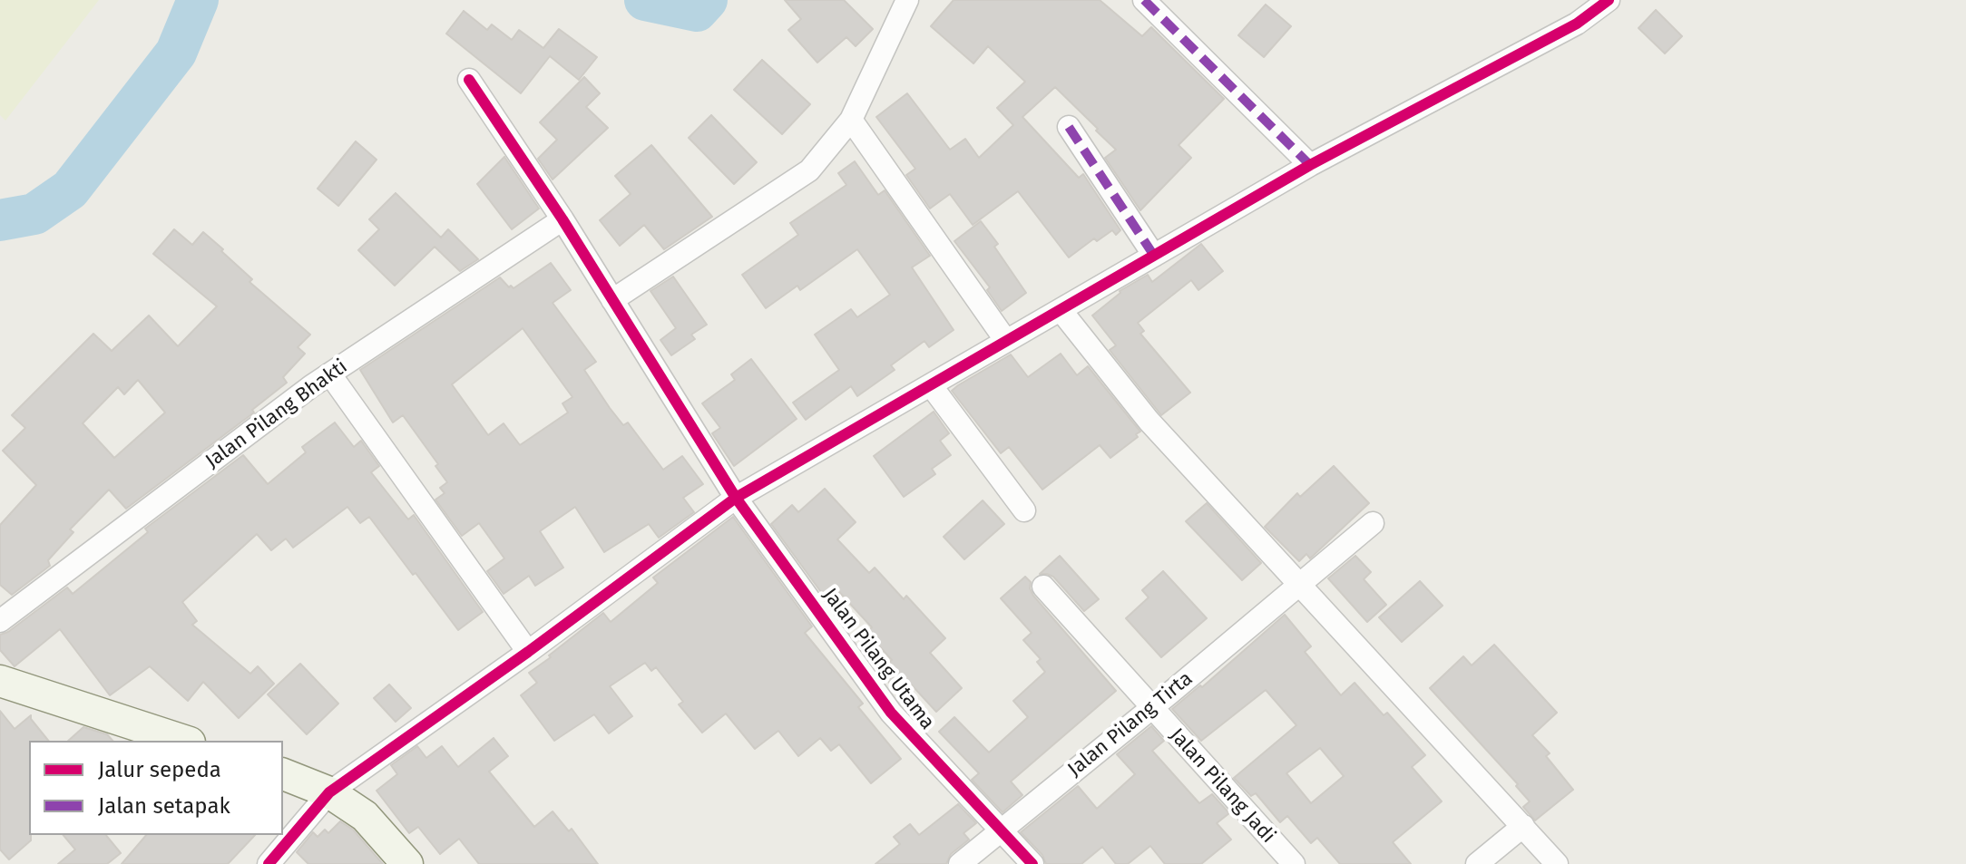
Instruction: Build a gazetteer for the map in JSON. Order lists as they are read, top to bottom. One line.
{"streets":{"street":["Jalan Pilang Bhakti","Jalan Pilang Utama","Jalan Pilang Tirta","Jalan Pilang Jadi"]},"crossings":[["Jalan Pilang Bhakti","Jalan Pilang Utama"],["Jalan Pilang Utama","Jalan Pilang Tirta"],["Jalan Pilang Tirta","Jalan Pilang Jadi"]],"legend":["Jalur sepeda","Jalan setapak"]}
